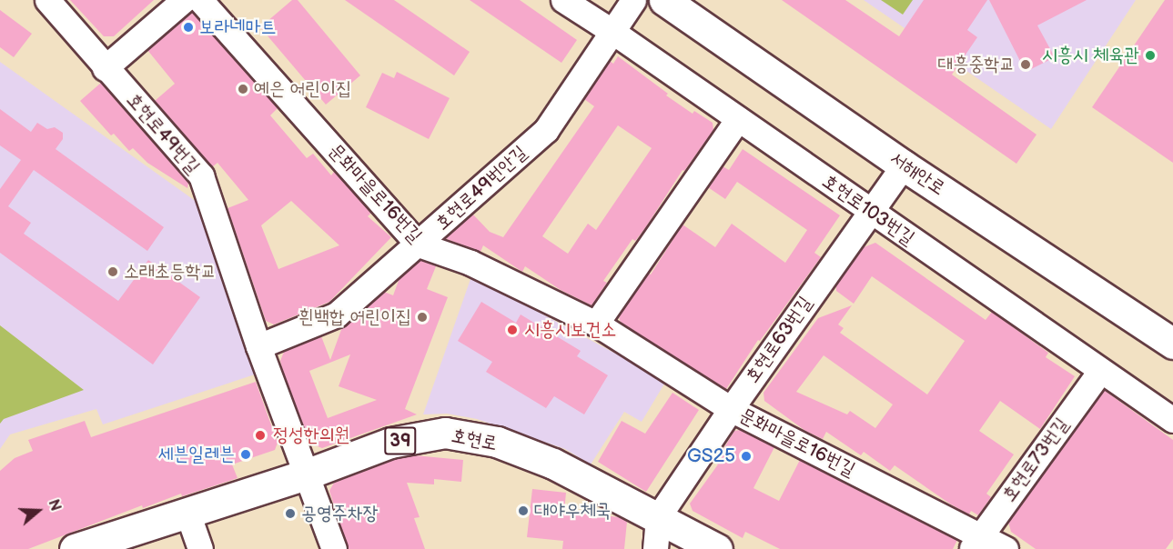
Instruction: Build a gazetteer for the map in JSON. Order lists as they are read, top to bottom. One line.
{"streets":{"main road":["서해안로","호현로","39"],"street":["호현로49번길","호현로49번안길","문화마을로16번길","호현로103번길","호현로63번길","호현로73번길"]},"crossings":[["호현로49번길","호현로49번안길"],["호현로49번길","호현로"],["서해안로","호현로63번길"],["호현로49번안길","문화마을로16번길"],["호현로49번안길","호현로103번길"],["문화마을로16번길","호현로63번길"],["문화마을로16번길","호현로73번길"],["호현로103번길","호현로63번길"],["호현로103번길","호현로73번길"],["호현로63번길","호현로"]],"places":["보라네마트","시흥시 체육관","대흥중학교","예은 어린이집","소래초등학교","흰백합 어린이집","시흥시보건소","정성한의원","세븐일레븐","GS25","대야우체국","공영주차장"],"north":"right"}
